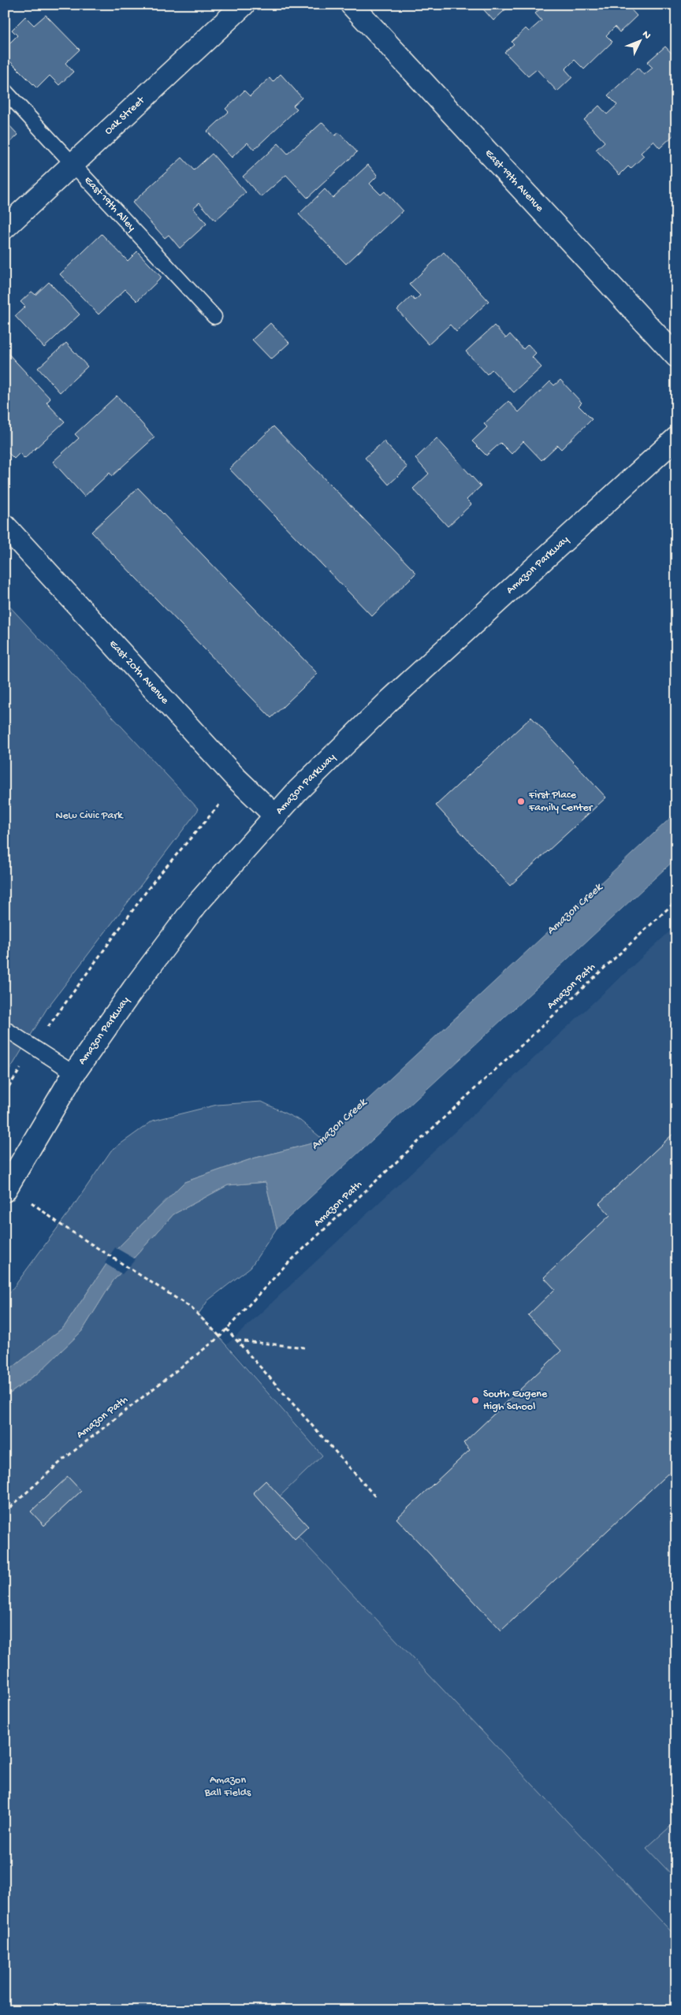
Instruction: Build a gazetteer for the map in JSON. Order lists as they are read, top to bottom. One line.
{"streets":{"main road":["Oak Street","East 19th Avenue","Amazon Parkway","East 20th Avenue"],"lane":["East 19th Alley"],"path":["Amazon Path"]},"crossings":[["Oak Street","East 19th Alley"],["Amazon Parkway","East 20th Avenue"]],"water":["Amazon Creek"],"parks":["New Civic Park","Amazon Ball Fields"],"places":["First Place Family Center","South Eugene High School"],"north":"top right"}
